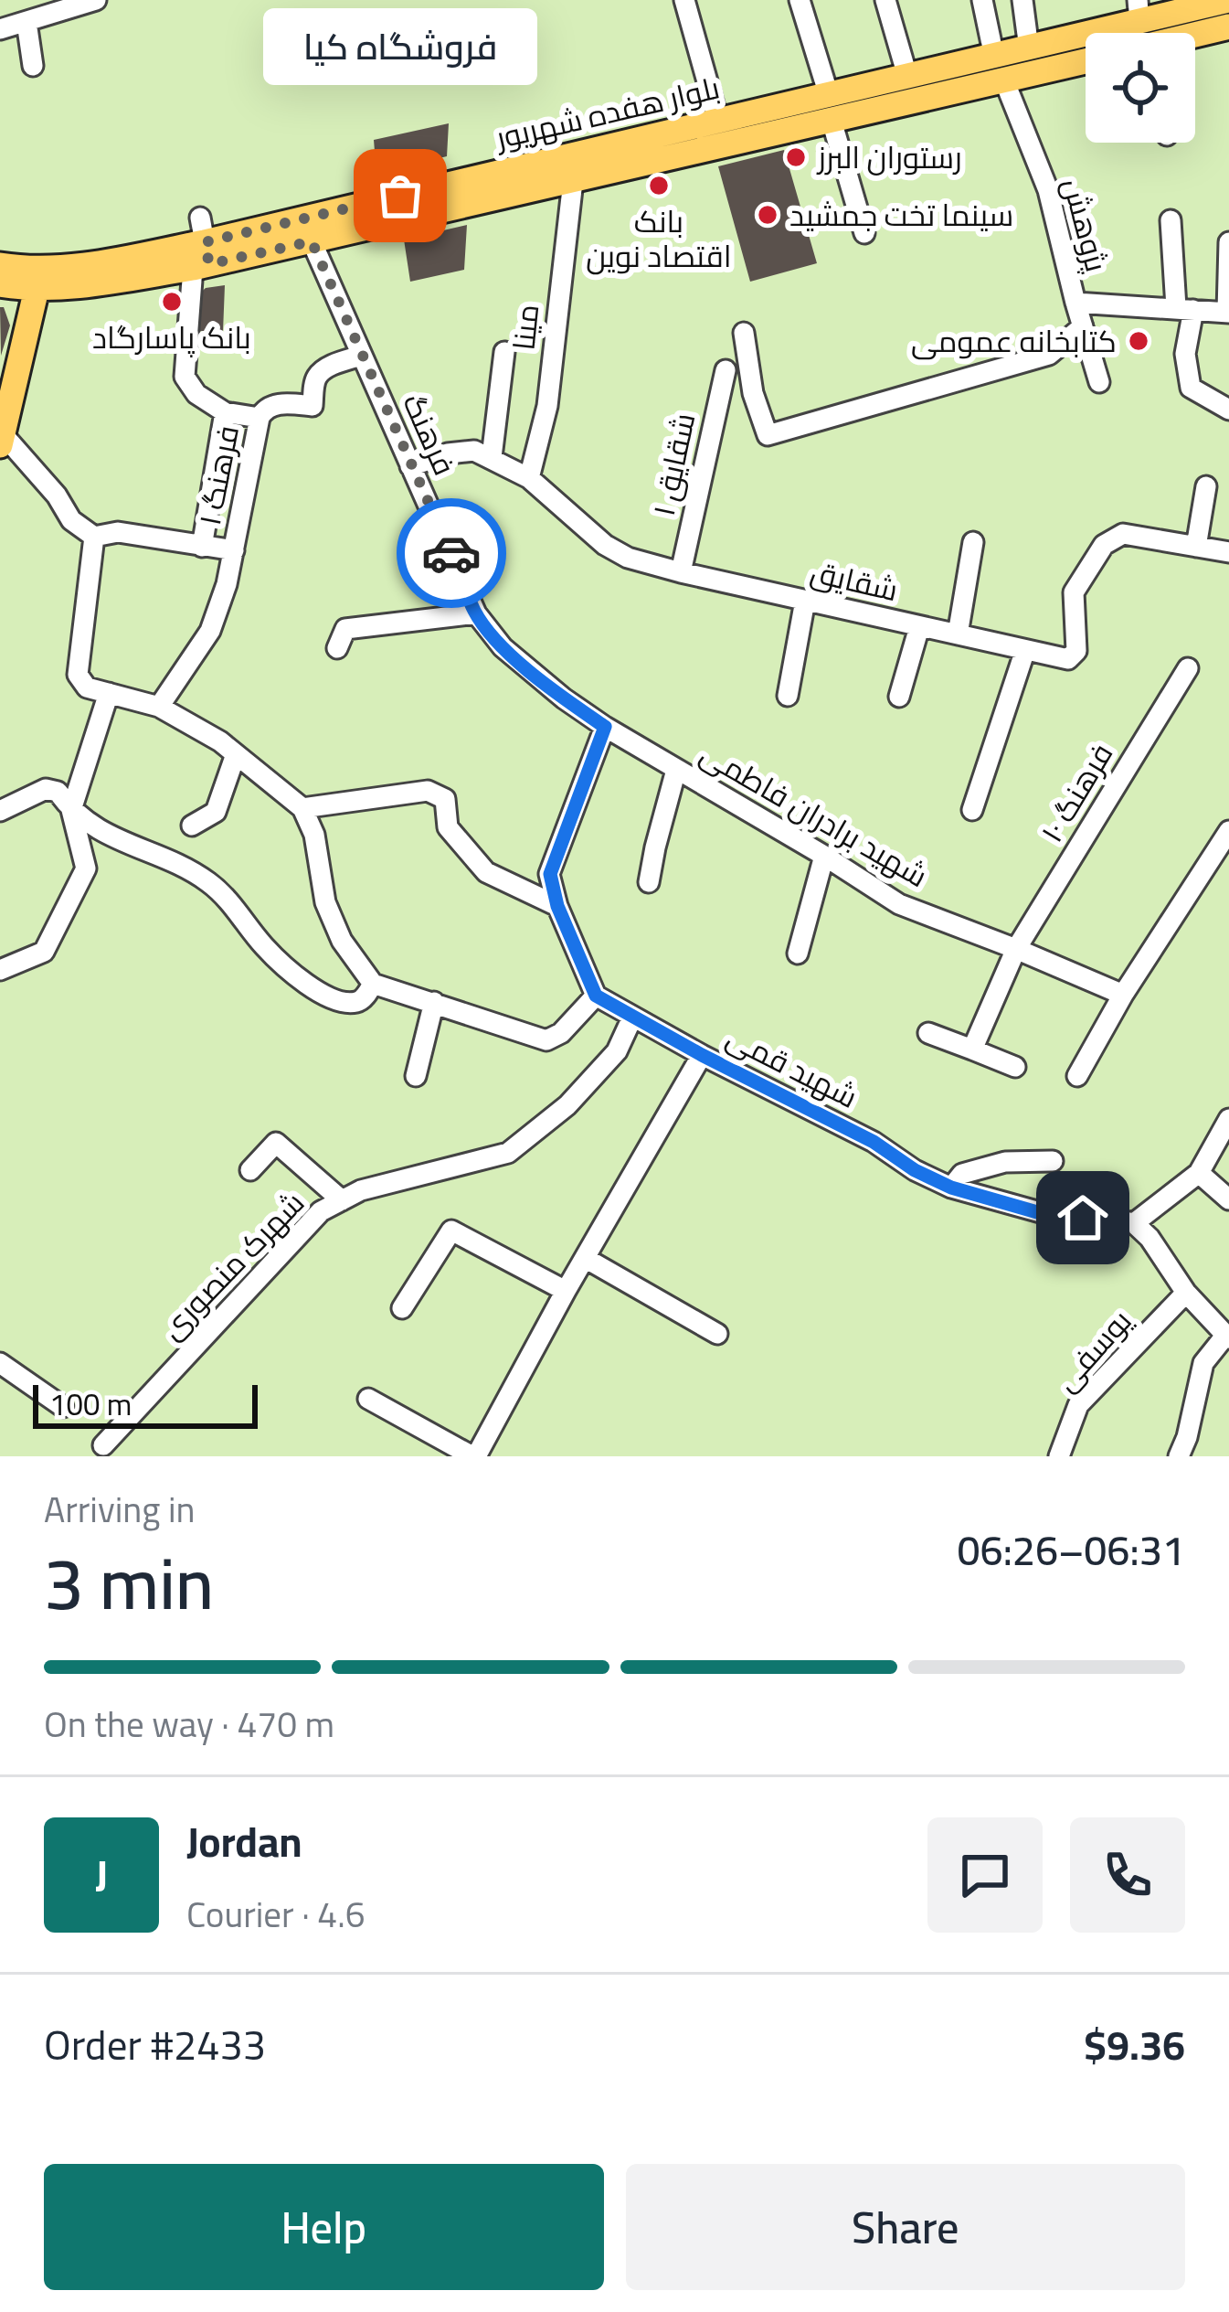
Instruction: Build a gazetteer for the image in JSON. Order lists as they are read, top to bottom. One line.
{"streets":{"main road":["بلوار هفده شهریور"],"street":["پژوهش","مینا","فرهنگ","شقایق ۱","فرهنگ ۱","شقایق","فرهنگ ۱۰","شهید برادران فاطمی","شهید قمی","شهرک منصوری","یوسفی"]},"crossings":[["بلوار هفده شهریور","پژوهش"],["بلوار هفده شهریور","مینا"],["بلوار هفده شهریور","فرهنگ"],["مینا","شقایق"],["فرهنگ","فرهنگ ۱"],["فرهنگ","شقایق"],["فرهنگ","شهید برادران فاطمی"],["شقایق ۱","شقایق"],["فرهنگ ۱۰","شهید برادران فاطمی"],["شهید قمی","شهرک منصوری"]],"places":["رستوران البرز","بانک اقتصاد نوین","فروشگاه کیا","سینما تخت جمشید","بانک پاسارگاد","کتابخانه عمومی"],"scale_bar":"100 m","page":{"bubble":"فروشگاه کیا","scale":"100 m","heading":["3 min","Arriving in","06:26–06:31"],"panel":["Jordan","Courier · 4.6","Order #2433","$9.36"],"bar":"On the way · 470 m","round":"J","buttons":["Help","Share"]}}
